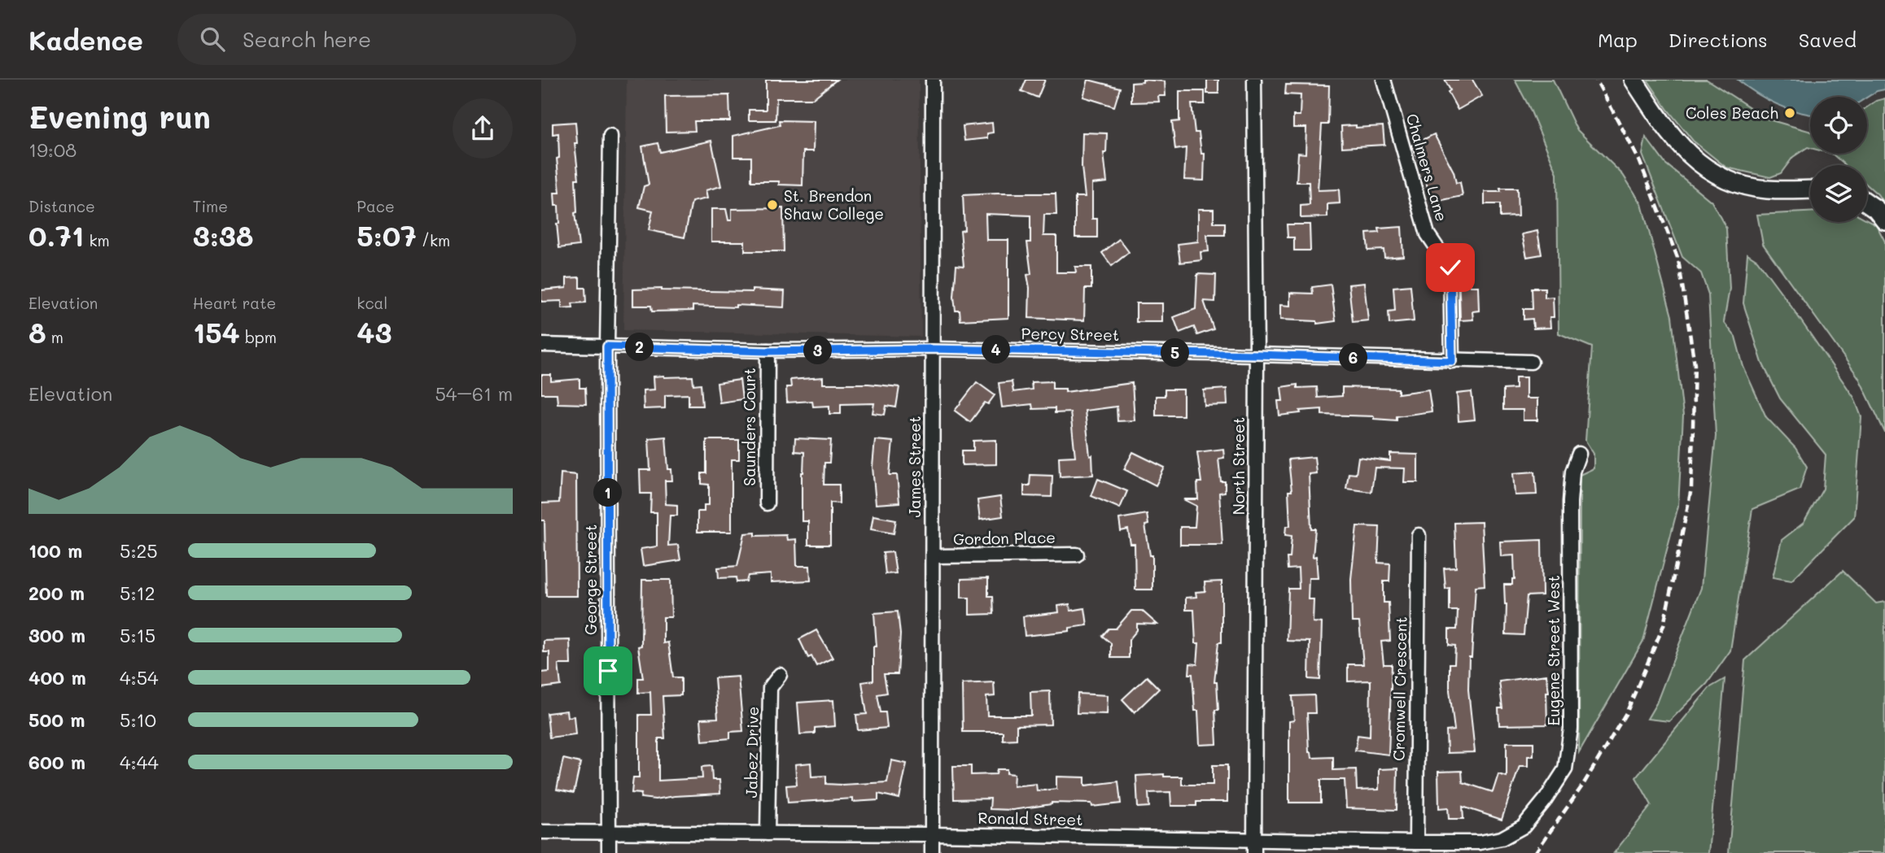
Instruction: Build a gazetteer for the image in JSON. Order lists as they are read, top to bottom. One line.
{"streets":{"street":["Chalmers Lane","Percy Street","Saunders Court","North Street","James Street","Gordon Place","George Street","Eugene Street West","Cromwell Crescent","Jabez Drive","Ronald Street"]},"crossings":[["Chalmers Lane","Percy Street"],["Percy Street","Saunders Court"],["Percy Street","North Street"],["Percy Street","James Street"],["Percy Street","George Street"],["North Street","Ronald Street"],["James Street","Gordon Place"],["James Street","Ronald Street"],["George Street","Ronald Street"],["Eugene Street West","Ronald Street"],["Cromwell Crescent","Ronald Street"],["Jabez Drive","Ronald Street"]],"places":["Coles Beach","St. Brendon Shaw College"],"page":{"header":"Kadence","search":"Search here","nav":["Map","Directions","Saved"],"heading":["Evening run","19:08"],"stats":[["Distance","0.71 km"],["Time","3:38"],["Pace","5:07 /km"],["Elevation","8 m"],["Heart rate","154 bpm"],["kcal","43"]],"pins":["2","4","3","5","6","1"],"chart":["Elevation","54–61 m"],"list":[{"name":"100 m","note":"5:25"},{"name":"200 m","note":"5:12"},{"name":"300 m","note":"5:15"},{"name":"400 m","note":"4:54"},{"name":"500 m","note":"5:10"},{"name":"600 m","note":"4:44"}]}}
